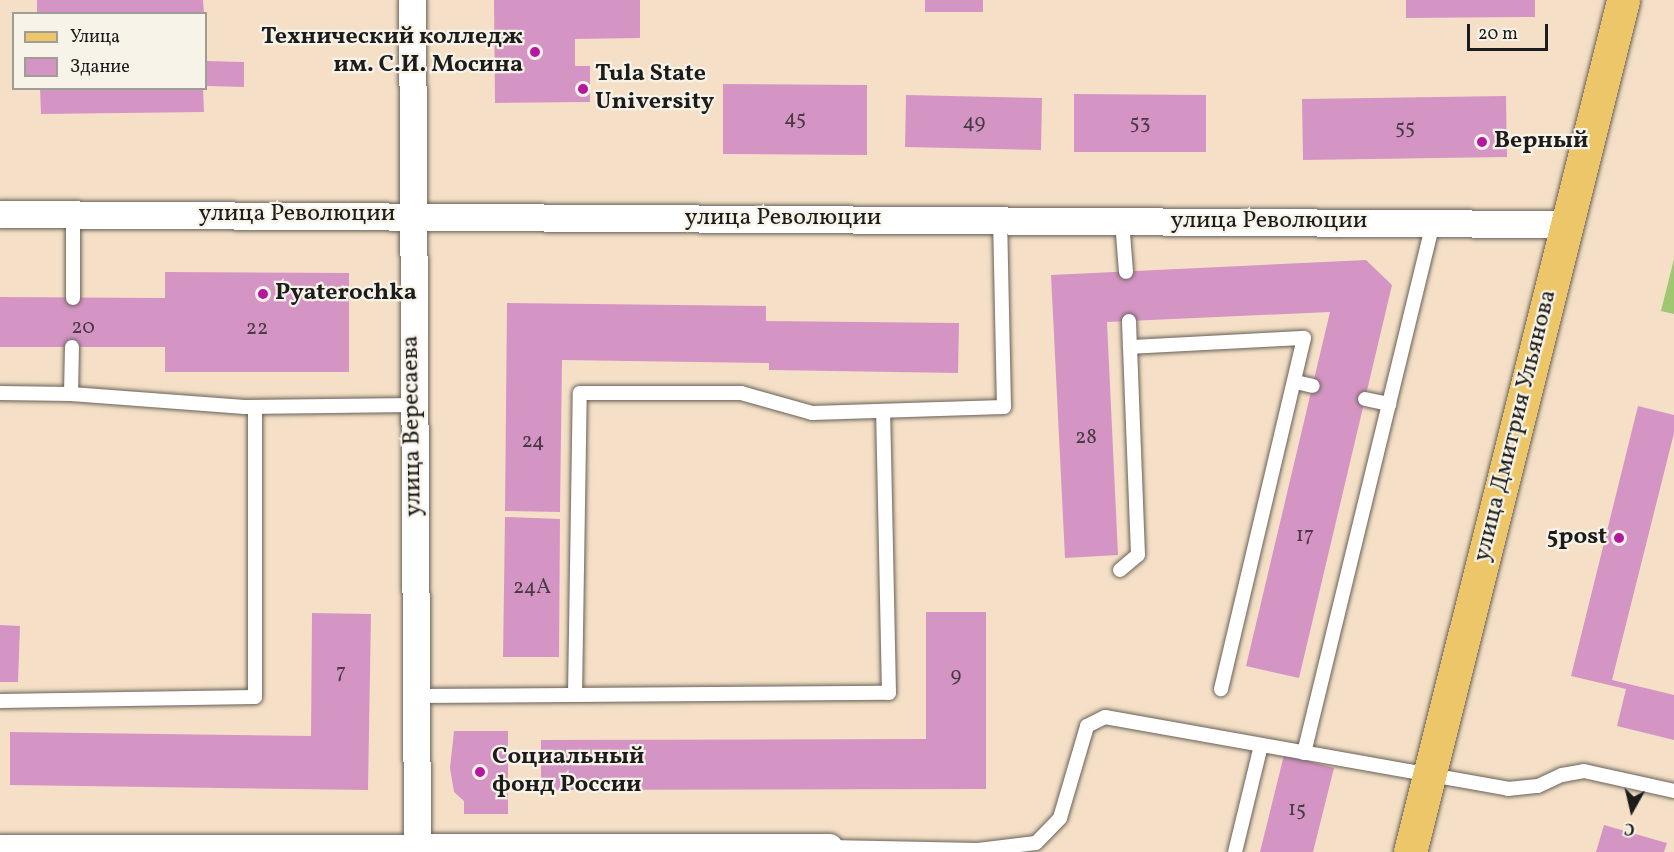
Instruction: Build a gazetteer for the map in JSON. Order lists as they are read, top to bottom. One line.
{"streets":{"main road":["улица Дмитрия Ульянова"],"street":["улица Революции","улица Вересаева"]},"crossings":[["улица Революции","улица Вересаева"],["улица Революции","улица Дмитрия Ульянова"]],"places":["Технический колледж им. С.И. Мосина","Tula State University","Верный","Pyaterochka","5post","Социальный фонд России"],"house_numbers":["45","49","53","55","20","22","28","24","17","24А","7","9","15"],"legend":["Улица","Здание"],"scale_bar":"20 m","north":"bottom"}
